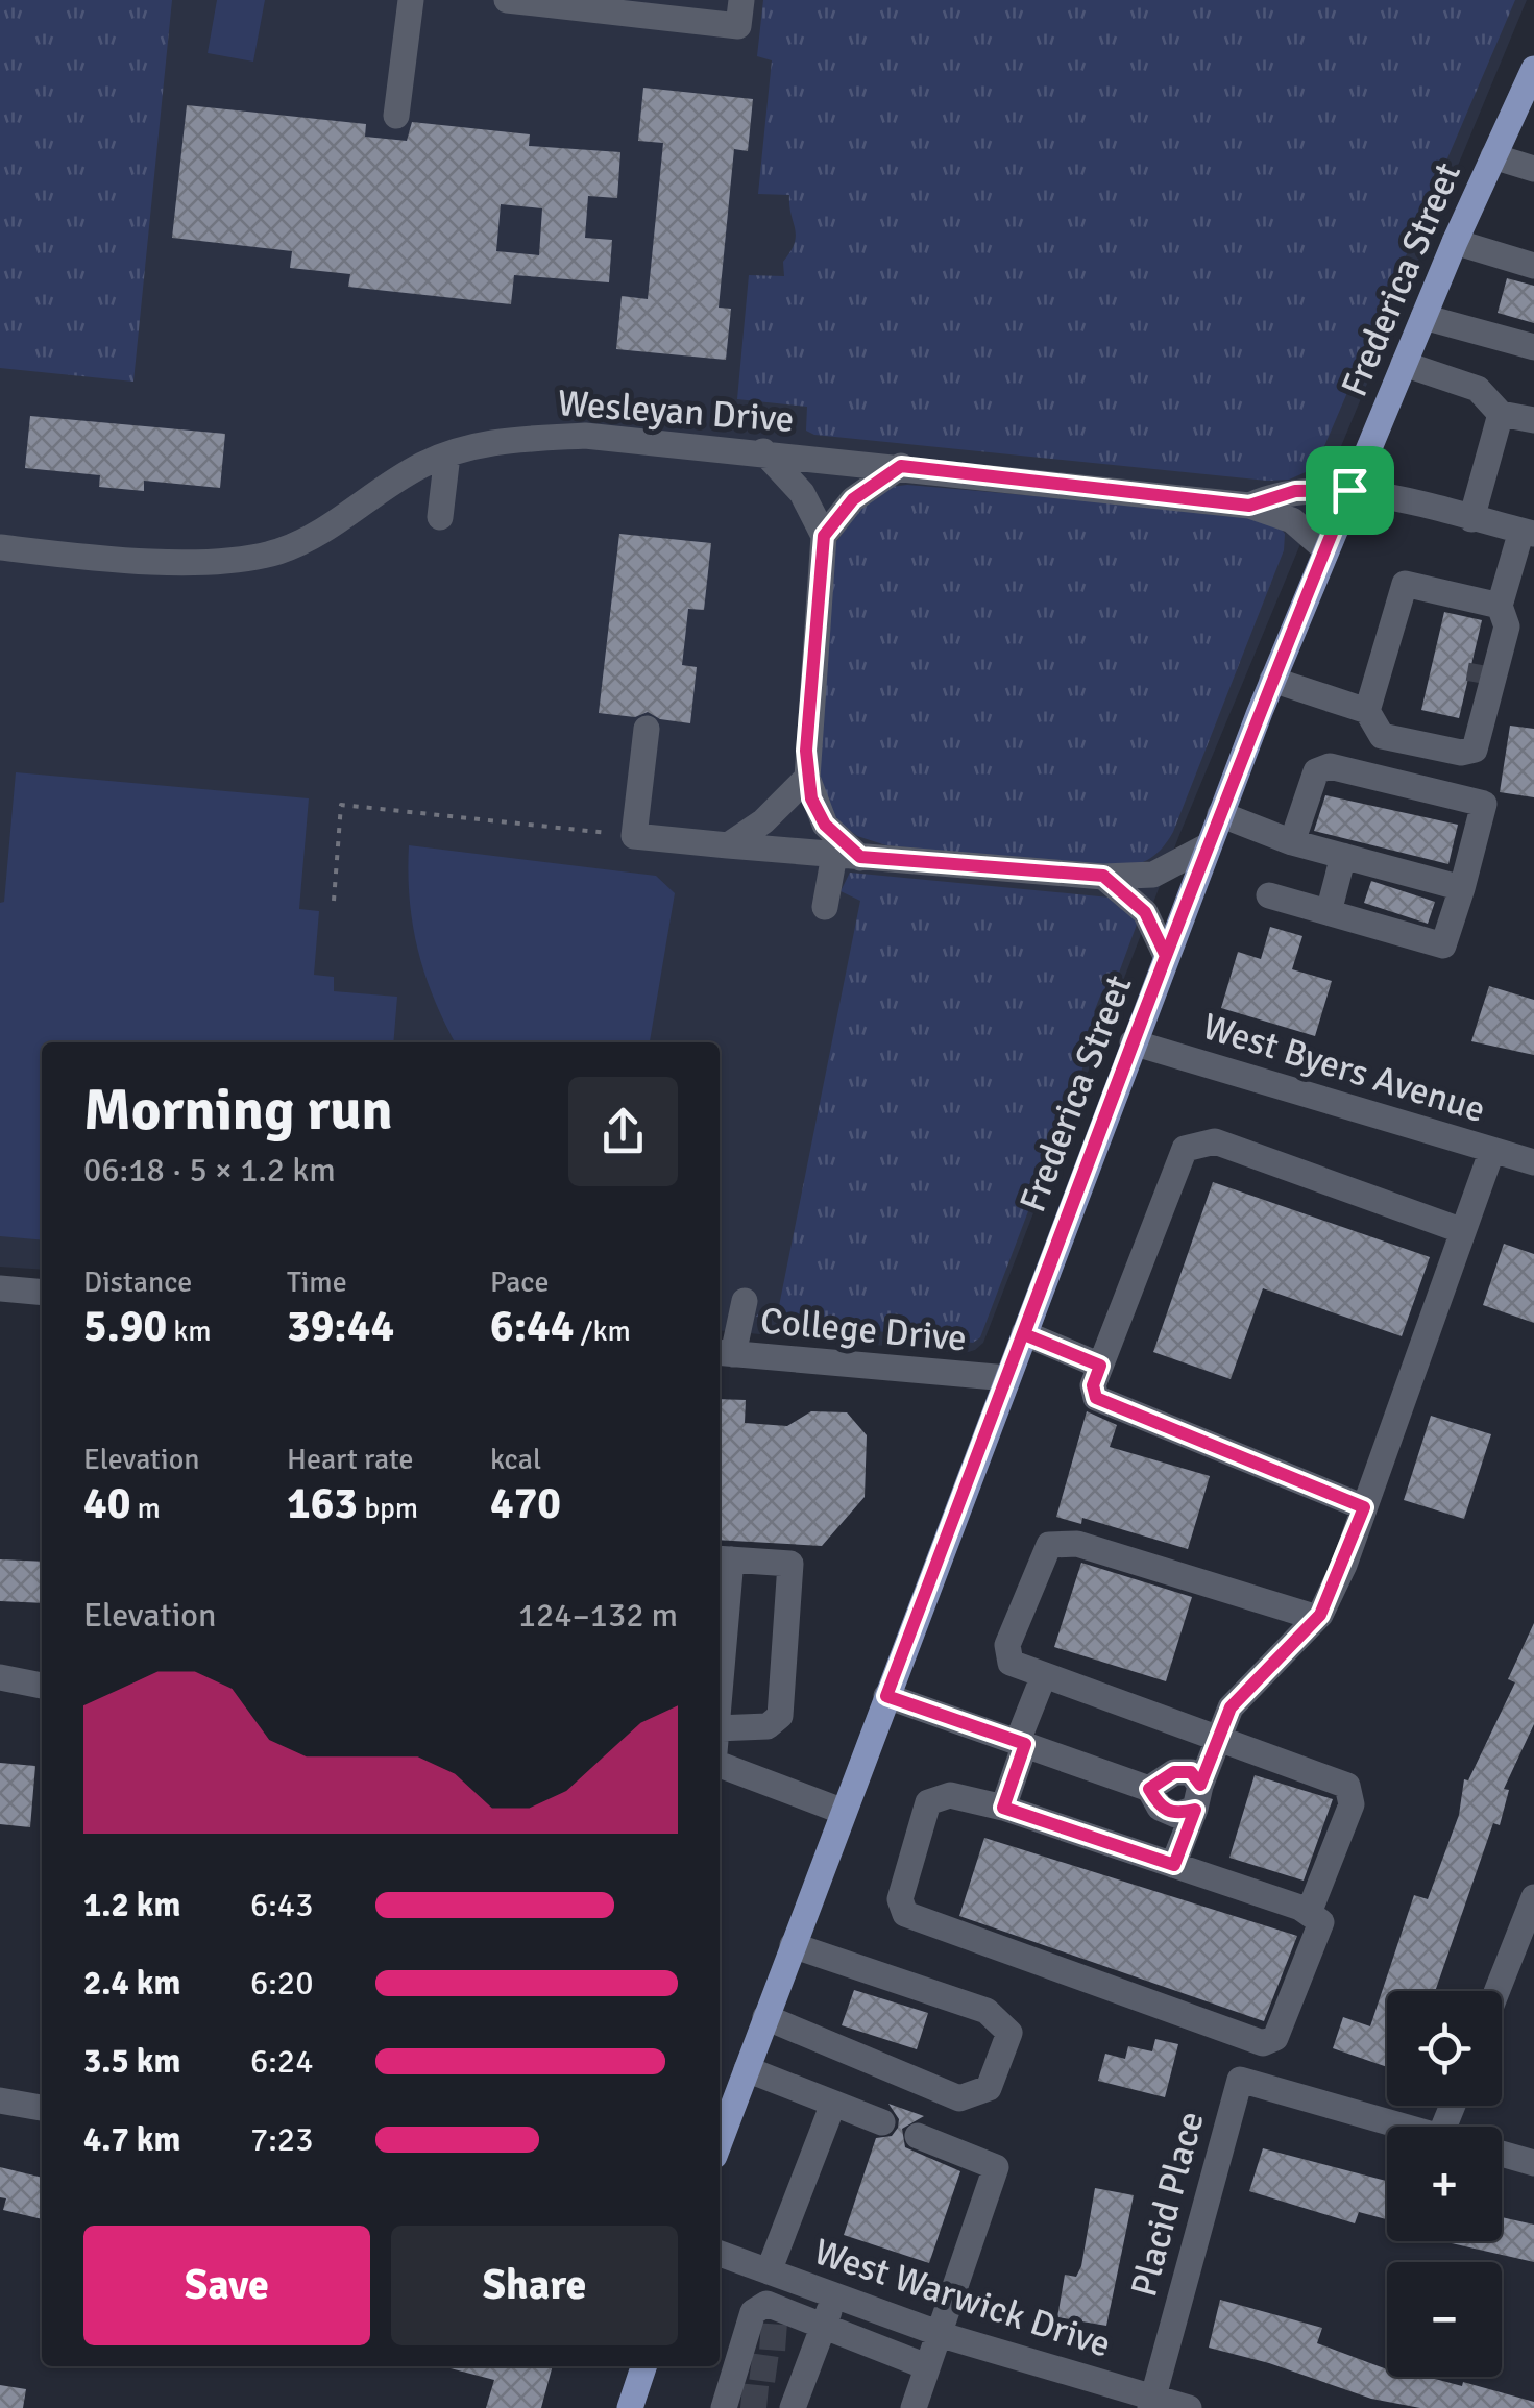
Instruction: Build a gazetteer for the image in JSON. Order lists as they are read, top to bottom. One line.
{"streets":{"main road":["Frederica Street"],"street":["Wesleyan Drive","West Byers Avenue","College Drive","Placid Place","West Warwick Drive"]},"crossings":[["Frederica Street","Wesleyan Drive"],["Frederica Street","West Byers Avenue"],["Frederica Street","College Drive"],["Placid Place","West Warwick Drive"]],"page":{"heading":["Morning run","06:18 · 5 × 1.2 km"],"stats":[["Distance","5.90 km"],["Time","39:44"],["Pace","6:44 /km"],["Elevation","40 m"],["Heart rate","163 bpm"],["kcal","470"]],"chart":["Elevation","124–132 m"],"list":[{"name":"1.2 km","note":"6:43"},{"name":"2.4 km","note":"6:20"},{"name":"3.5 km","note":"6:24"},{"name":"4.7 km","note":"7:23"}],"map_buttons":["+","−"],"buttons":["Save","Share"]}}
